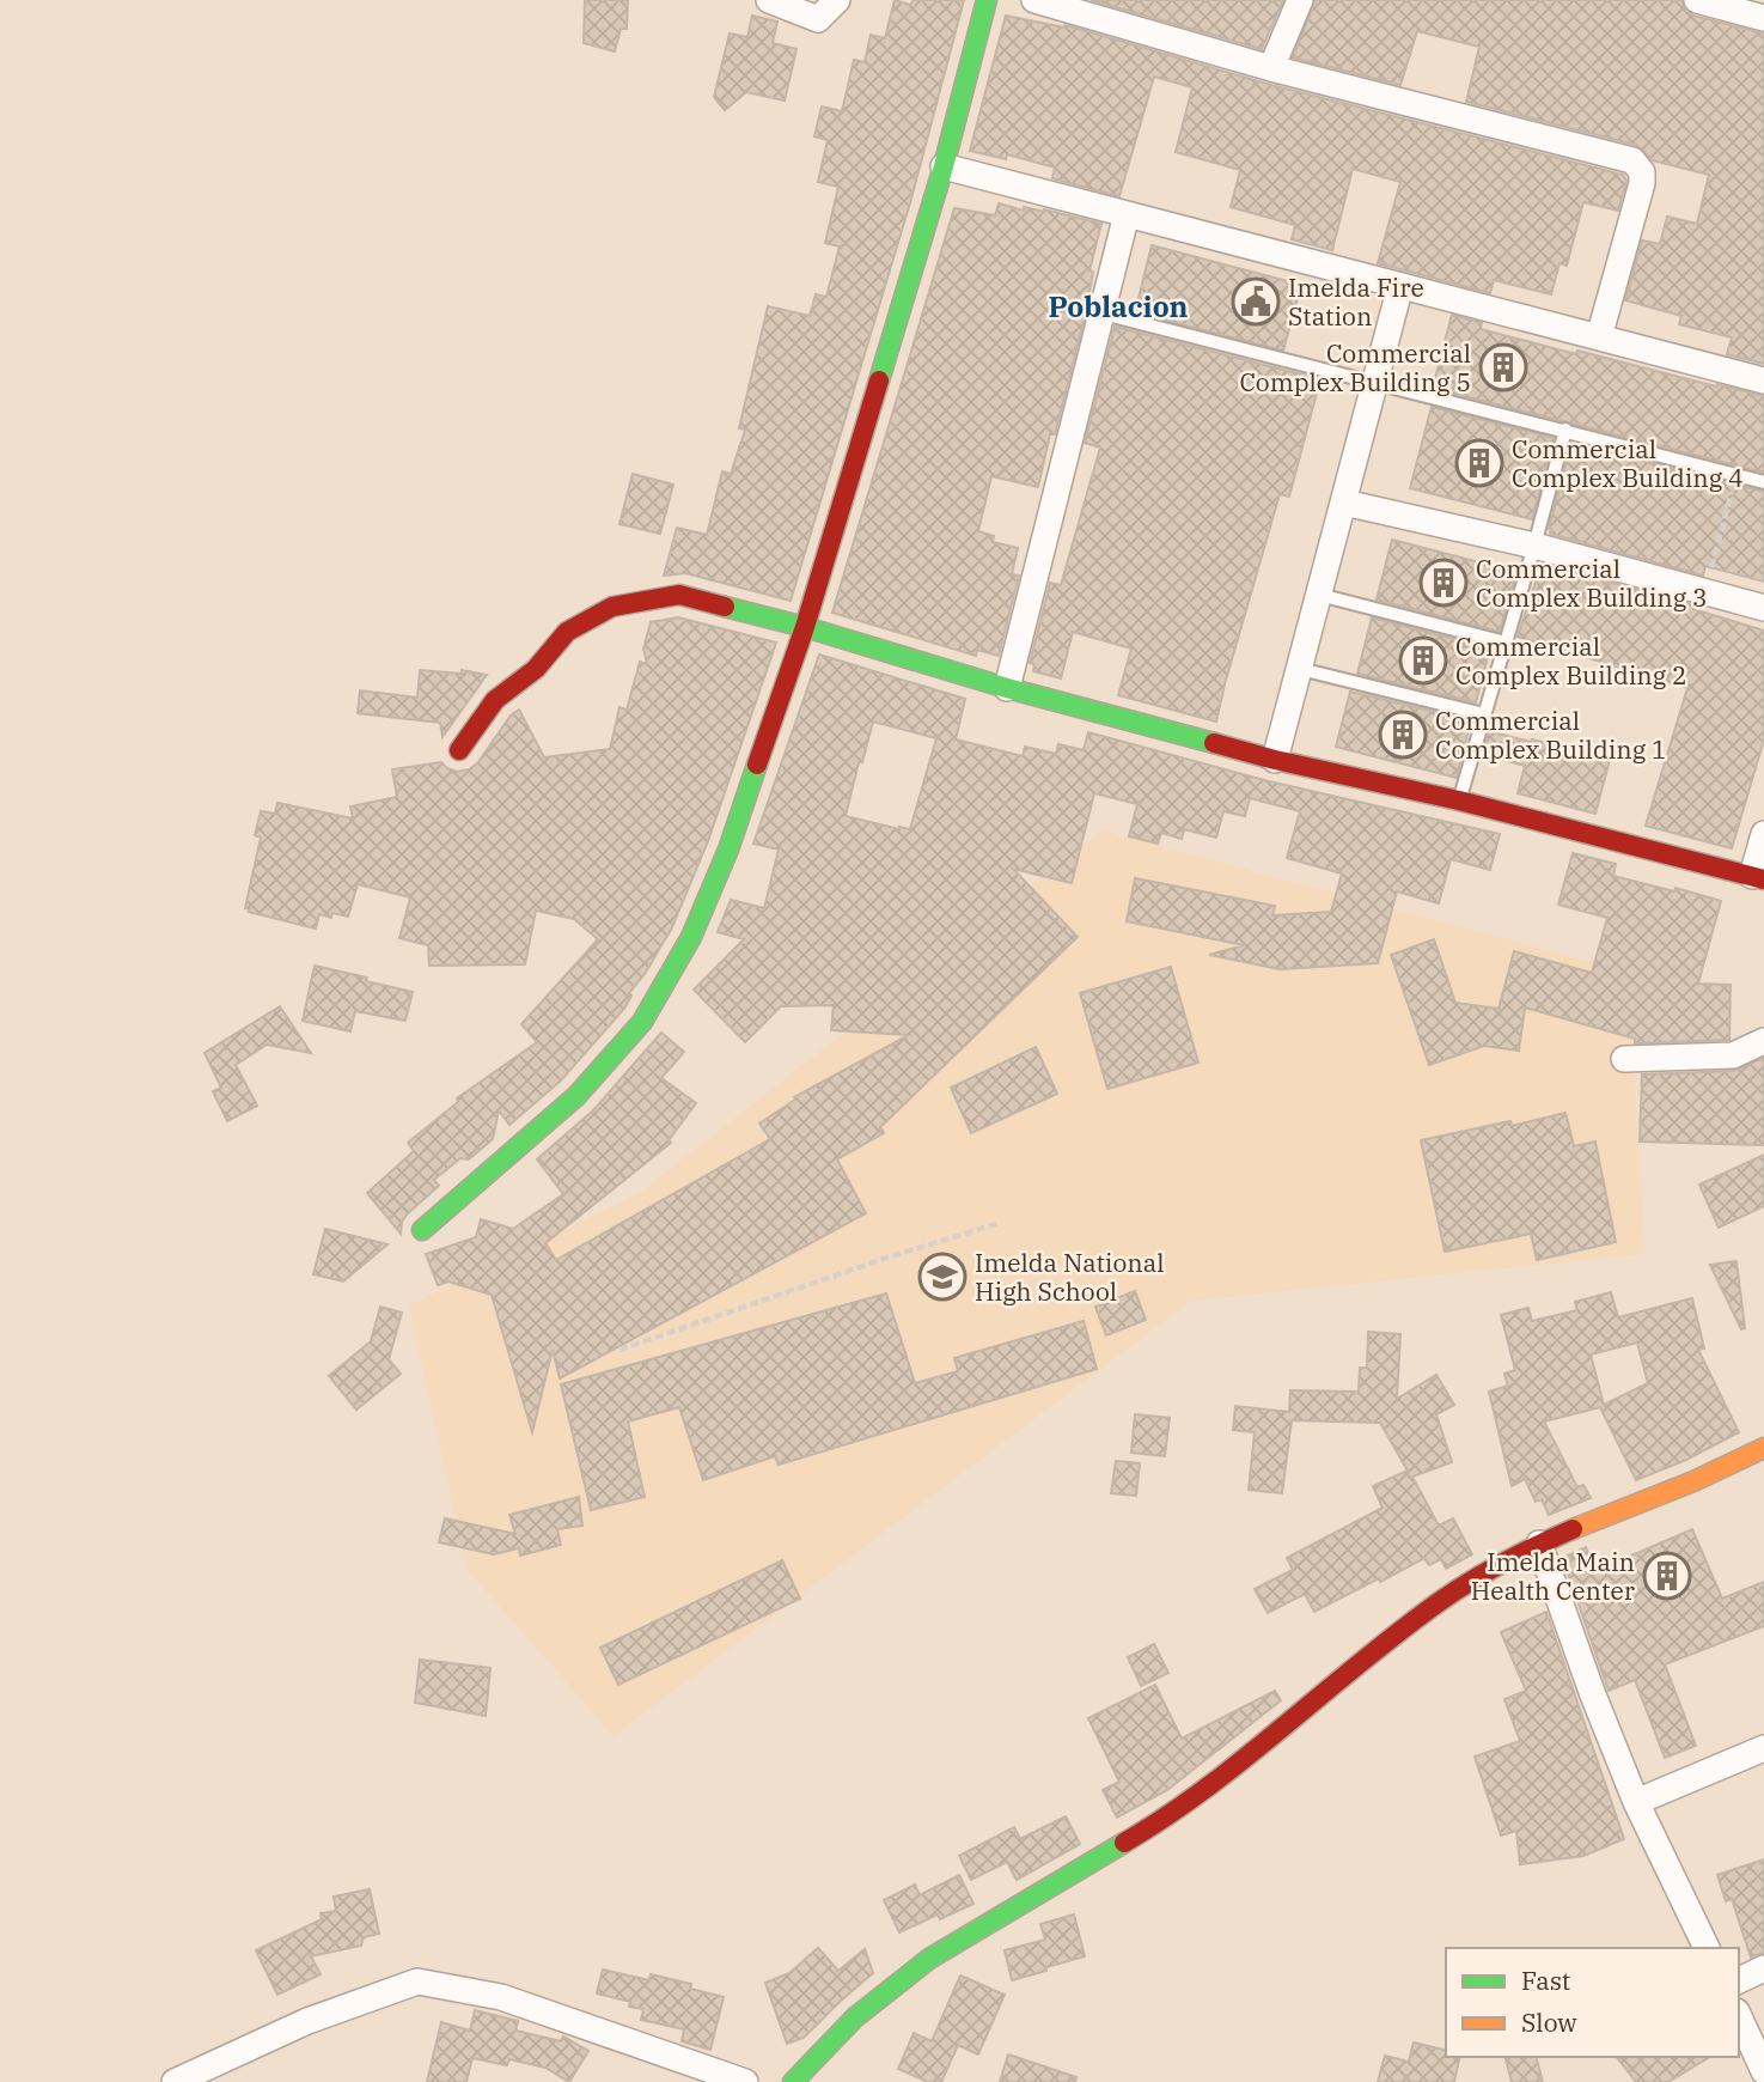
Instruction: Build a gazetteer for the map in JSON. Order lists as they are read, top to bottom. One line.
{"districts":["Poblacion"],"places":{"public building":["Imelda Fire Station"],"building":["Commercial Complex Building 5","Commercial Complex Building 4","Commercial Complex Building 3","Commercial Complex Building 2","Commercial Complex Building 1","Imelda Main Health Center"],"school or university":["Imelda National High School"]},"legend":["Fast","Slow"]}
